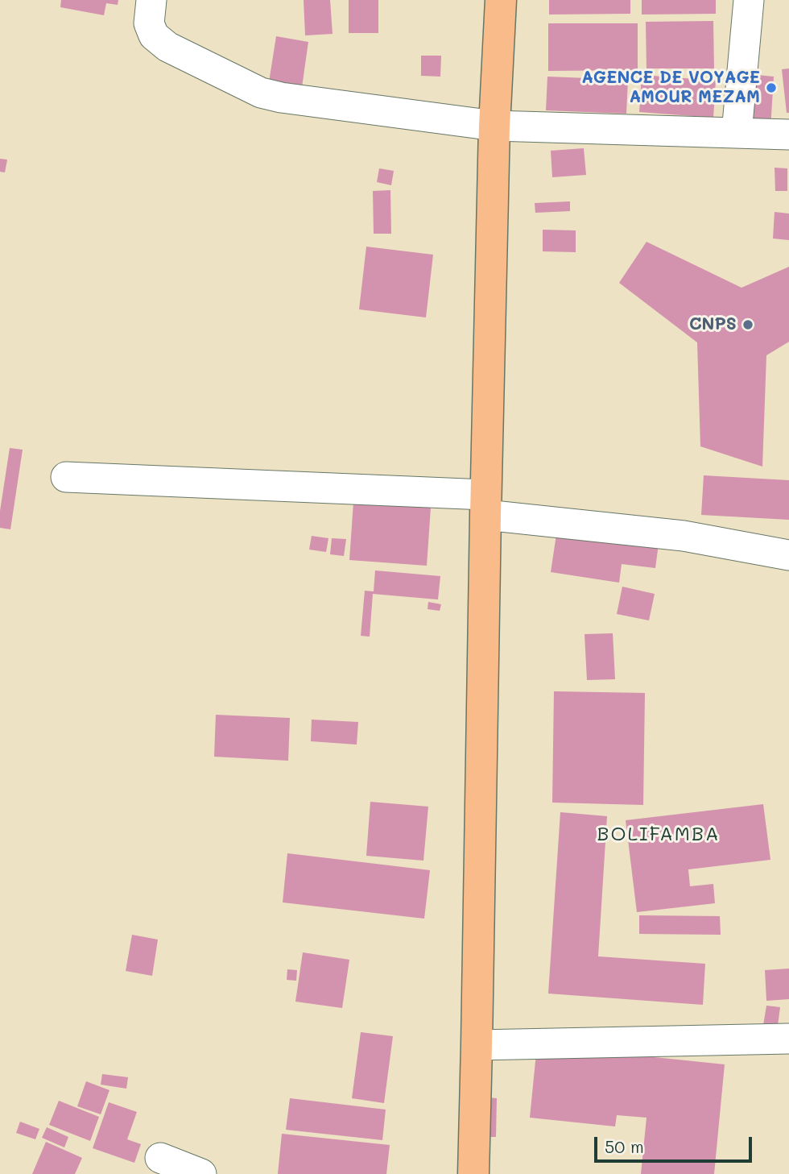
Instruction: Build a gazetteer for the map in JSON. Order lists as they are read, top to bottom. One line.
{"districts":["BOLIFAMBA"],"places":["AGENCE DE VOYAGE AMOUR MEZAM","CNPS"],"scale_bar":"50 m"}
